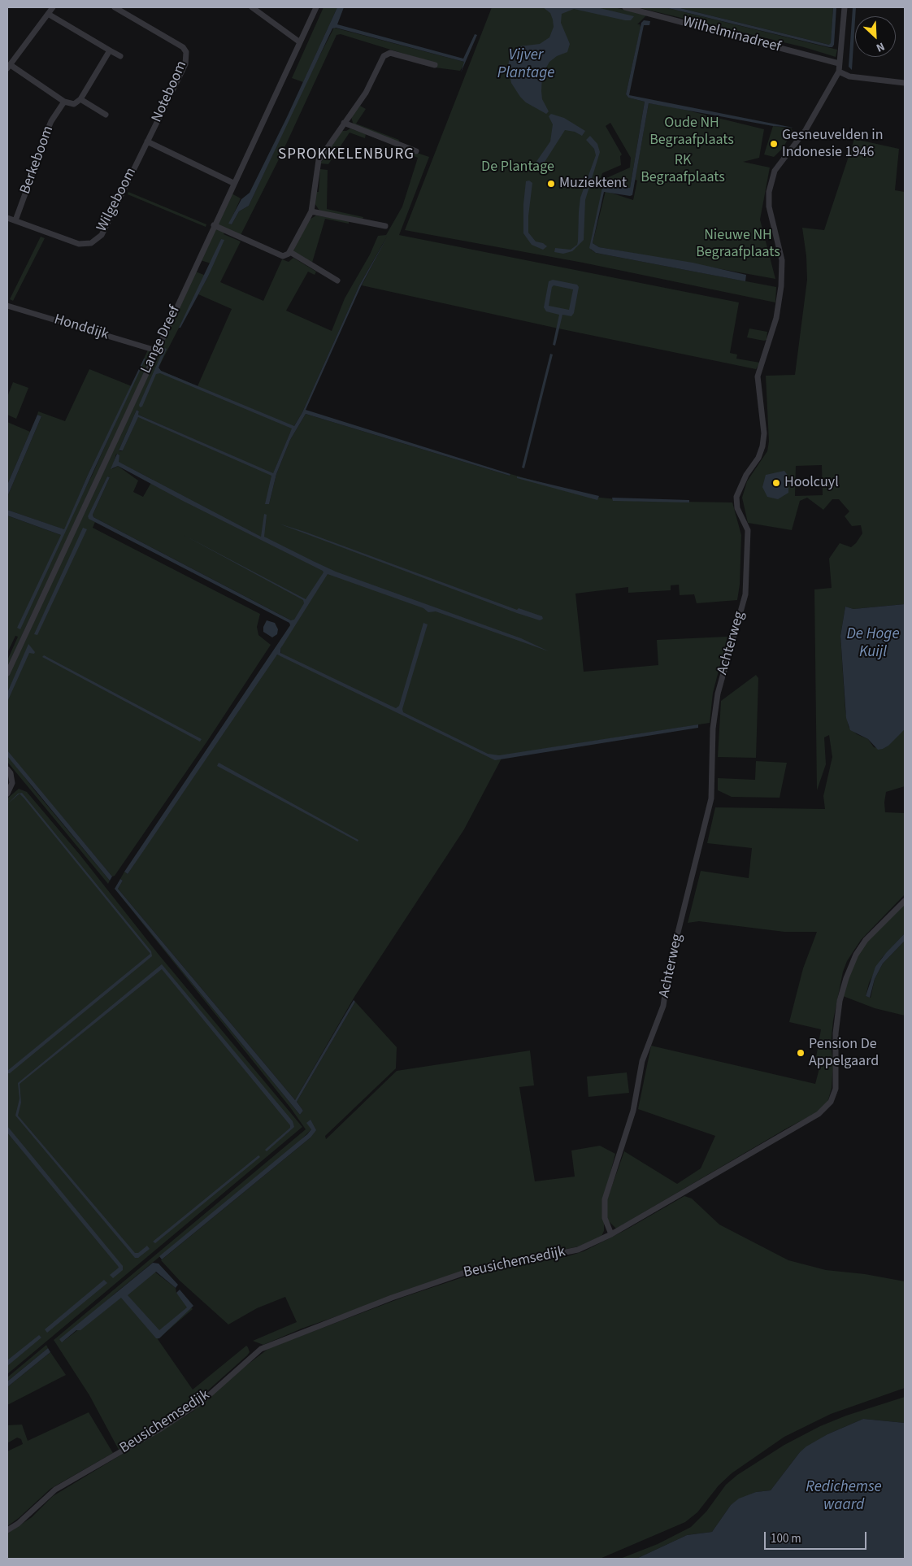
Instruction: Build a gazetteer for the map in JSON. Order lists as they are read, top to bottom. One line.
{"streets":{"street":["Wilhelminadreef","Noteboom","Berkeboom","Wilgeboom","Honddijk","Lange Dreef","Achterweg","Beusichemsedijk"]},"crossings":[["Noteboom","Wilgeboom"],["Berkeboom","Wilgeboom"],["Honddijk","Lange Dreef"],["Achterweg","Beusichemsedijk"]],"districts":["SPROKKELENBURG"],"water":["Vijver Plantage","De Hoge Kuijl","Redichemse waard"],"parks":["Oude NH Begraafplaats","RK Begraafplaats","De Plantage","Nieuwe NH Begraafplaats"],"places":["Gesneuvelden in Indonesie 1946","Muziektent","Hoolcuyl","Pension De Appelgaard"],"scale_bar":"100 m","north":"bottom right"}
